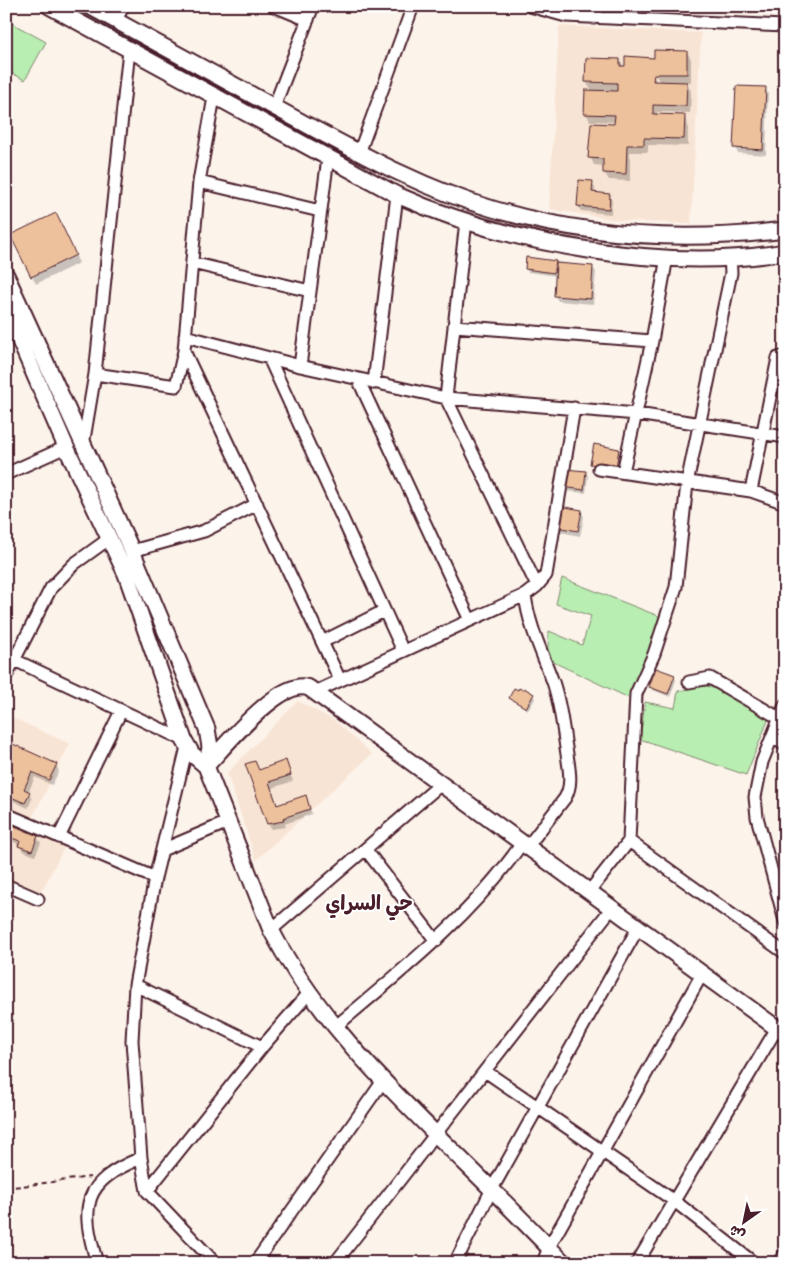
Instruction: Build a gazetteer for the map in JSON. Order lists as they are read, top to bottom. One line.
{"districts":["حي السراي"],"north":"bottom left"}
